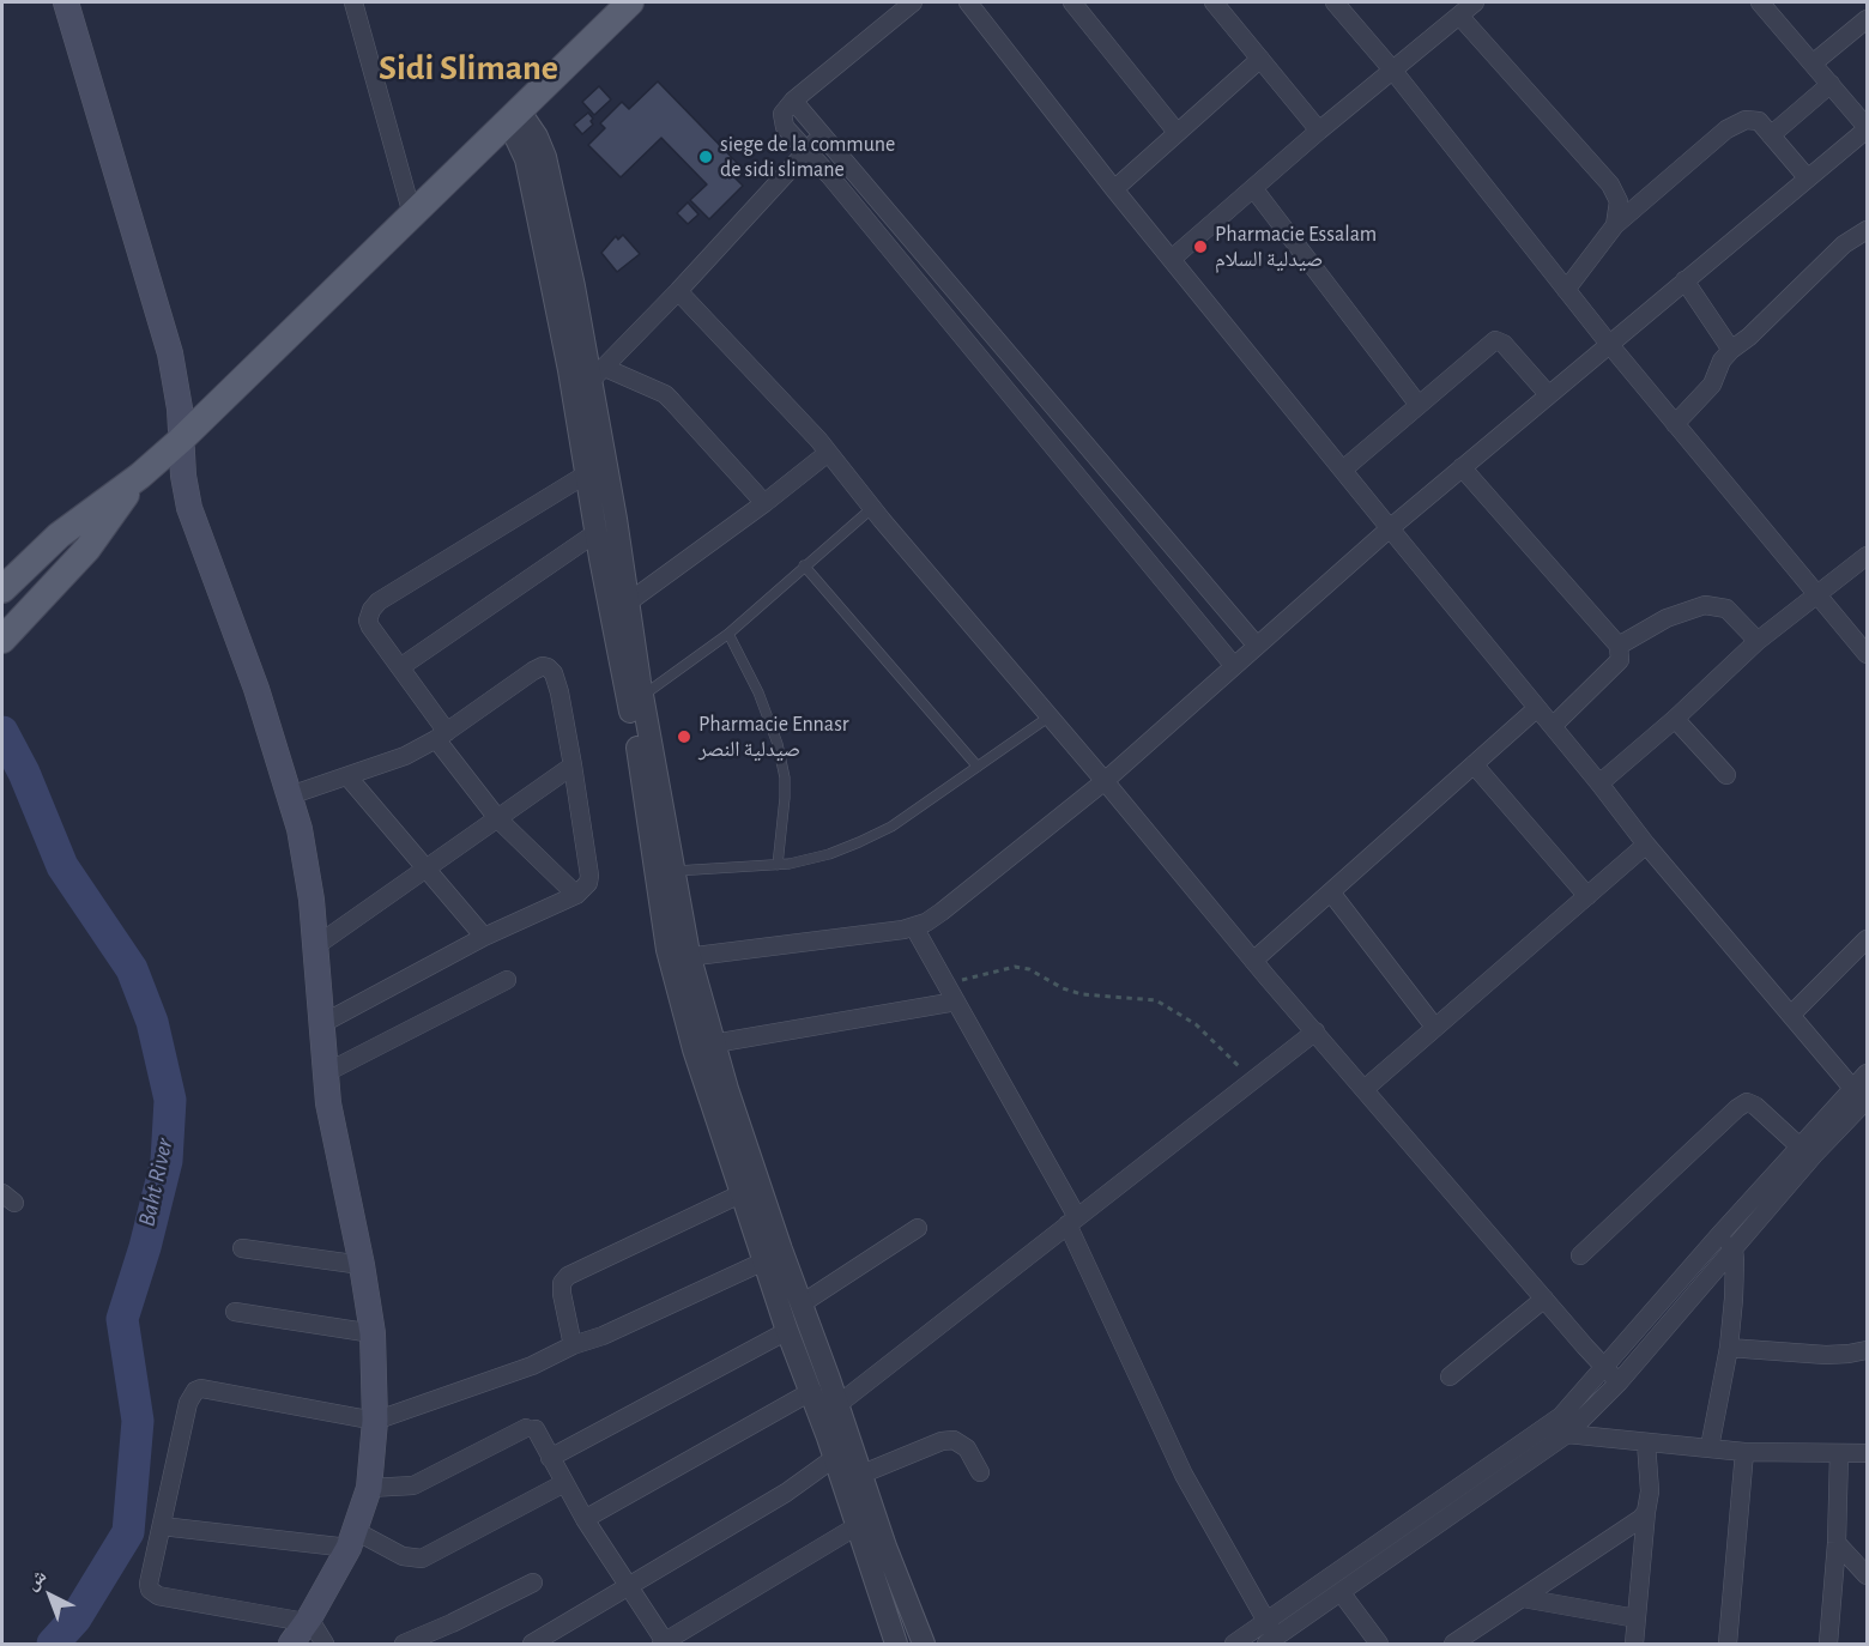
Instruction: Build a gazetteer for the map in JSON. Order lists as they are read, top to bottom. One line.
{"districts":["Sidi Slimane"],"water":["Baht River"],"places":["siege de la commune de sidi slimane","Pharmacie Essalam صيدلية السلام","Pharmacie Ennasr صيدلية النصر"],"north":"top left"}
